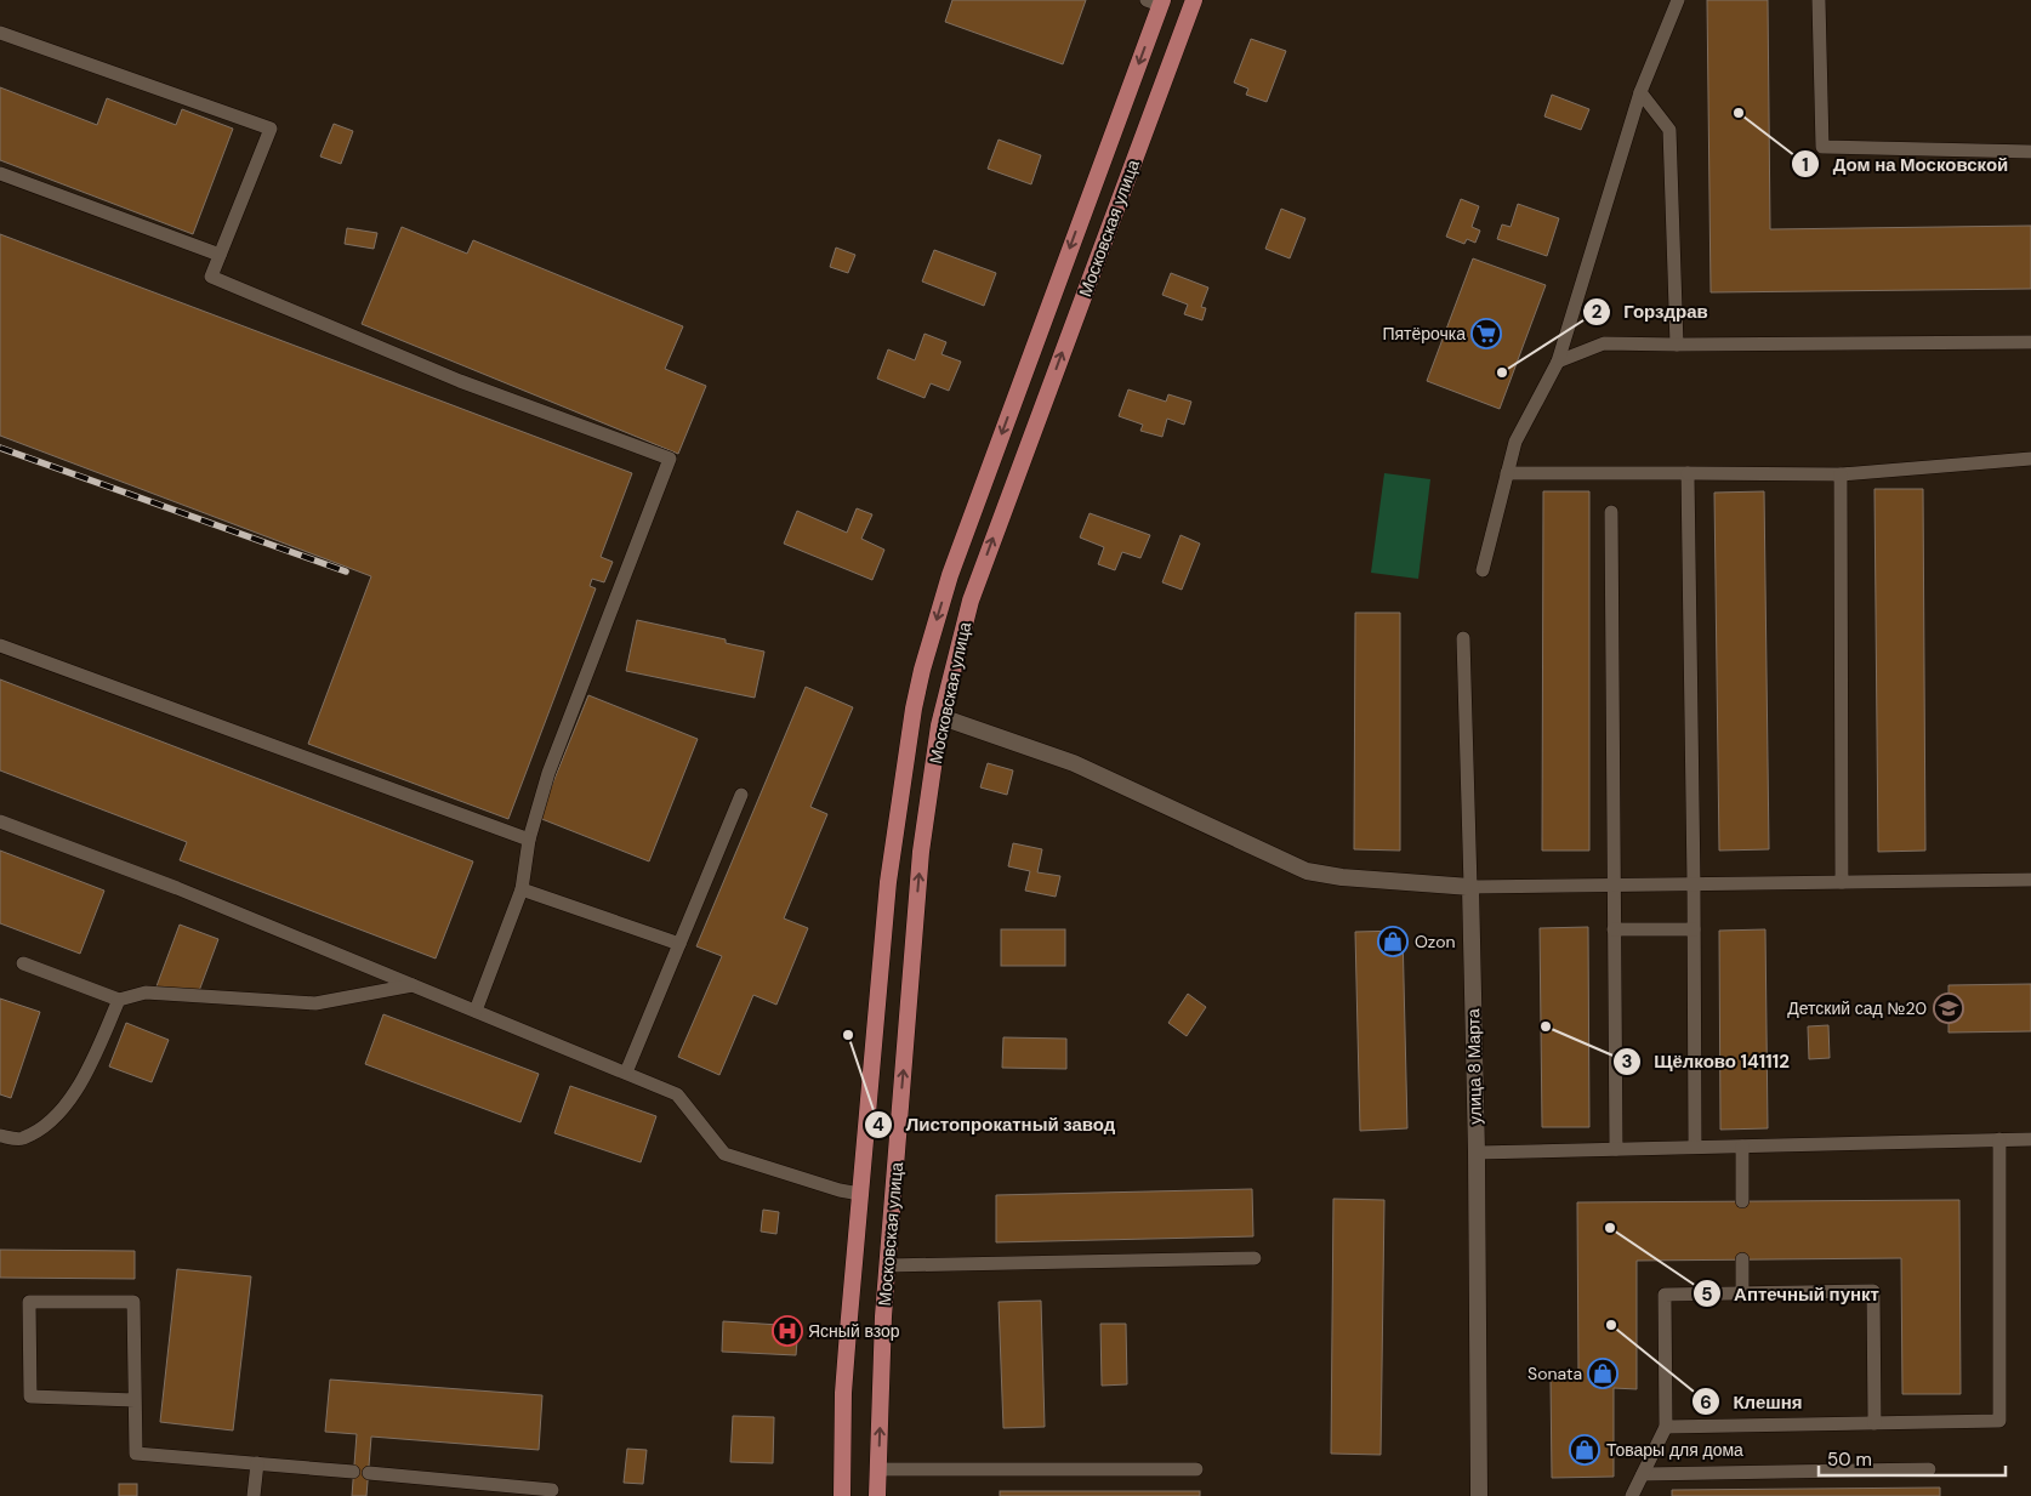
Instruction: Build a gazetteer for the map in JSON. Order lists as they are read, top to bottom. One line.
{"streets":{"main road":["Московская улица"],"street":["улица 8 Марта"]},"places":{"other":["Дом на Московской","Горздрав","Щёлково 141112","Листопрокатный завод","Аптечный пункт","Клешня"],"supermarket":["Пятёрочка"],"shop":["Ozon","Sonata","Товары для дома"],"school or university":["Детский сад №20"],"hospital":["Ясный взор"]},"scale_bar":"50 m"}
